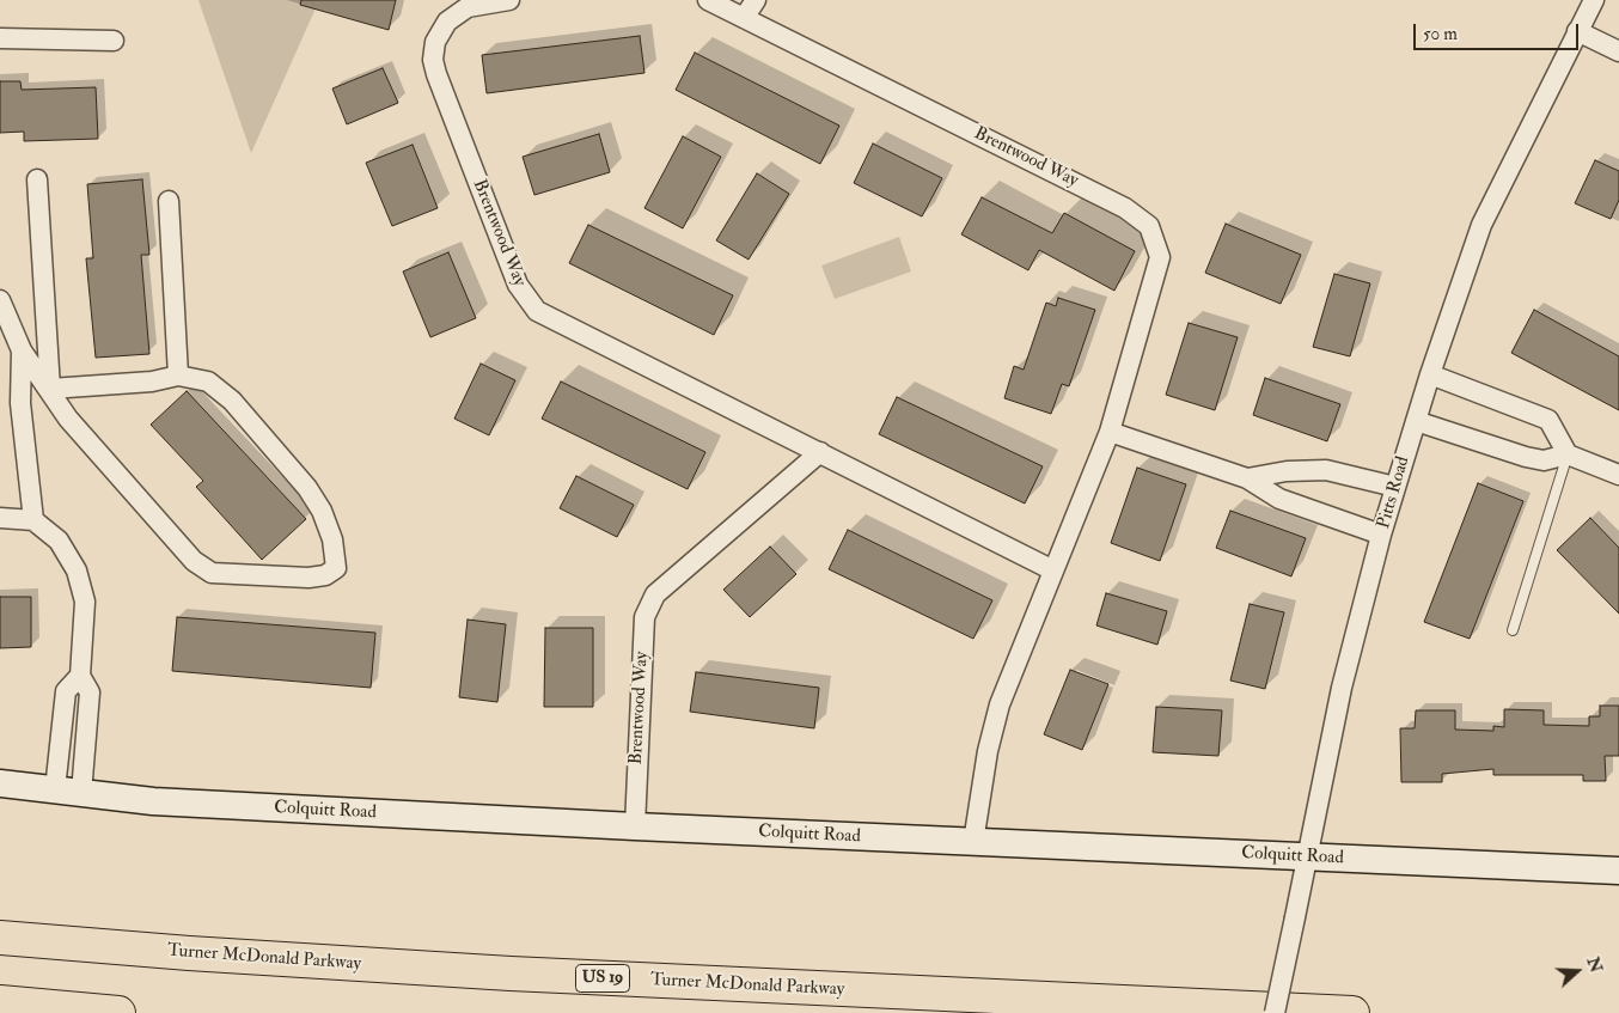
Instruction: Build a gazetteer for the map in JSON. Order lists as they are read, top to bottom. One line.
{"streets":{"highway":["Turner McDonald Parkway","US 19"],"street":["Brentwood Way","Pitts Road","Colquitt Road"]},"crossings":[["Brentwood Way","Colquitt Road"],["Pitts Road","Colquitt Road"]],"scale_bar":"50 m","north":"right"}
